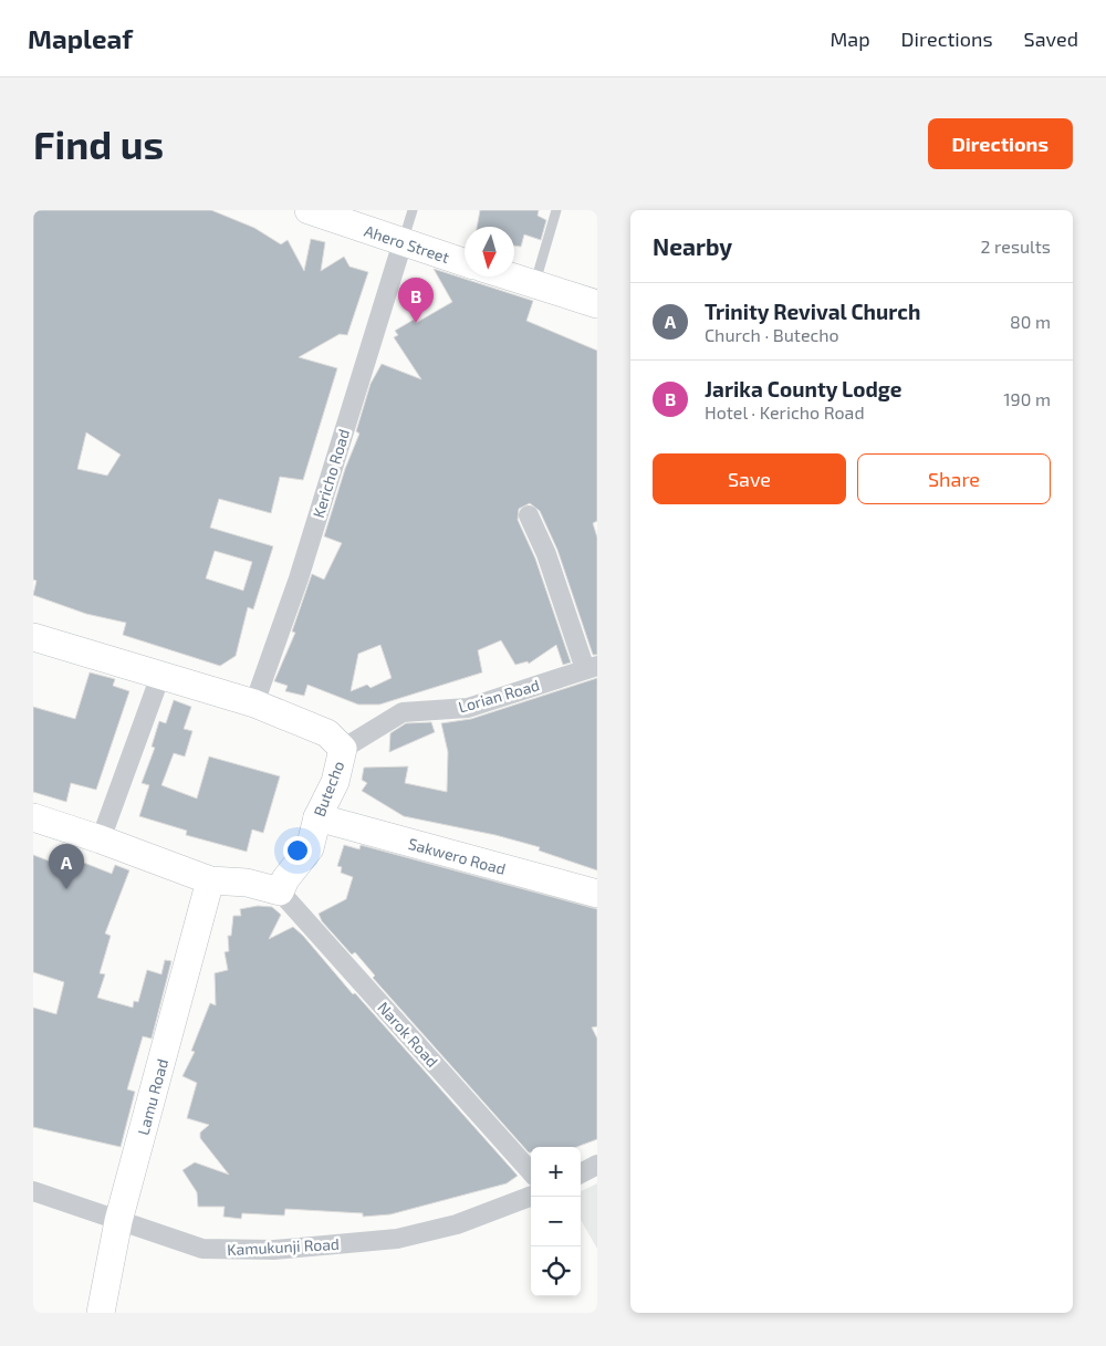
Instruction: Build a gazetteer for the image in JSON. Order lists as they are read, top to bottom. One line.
{"streets":{"street":["Ahero Street","Kericho Road","Lorian Road","Butecho","Sakwero Road","Narok Road","Lamu Road","Kamukunji Road"]},"crossings":[["Ahero Street","Kericho Road"],["Kericho Road","Butecho"],["Lorian Road","Butecho"],["Butecho","Sakwero Road"],["Butecho","Narok Road"],["Lamu Road","Kamukunji Road"]],"north":"bottom","page":{"header":"Mapleaf","nav":["Map","Directions","Saved"],"buttons":["Directions",["Save","Share"]],"title":"Find us","heading":["Nearby","2 results"],"pins":["B","A"],"list":[{"mark":"A","name":"Trinity Revival Church","note":"Church · Butecho","value":"80 m"},{"mark":"B","name":"Jarika County Lodge","note":"Hotel · Kericho Road","value":"190 m"}],"map_buttons":["+","−"]}}
